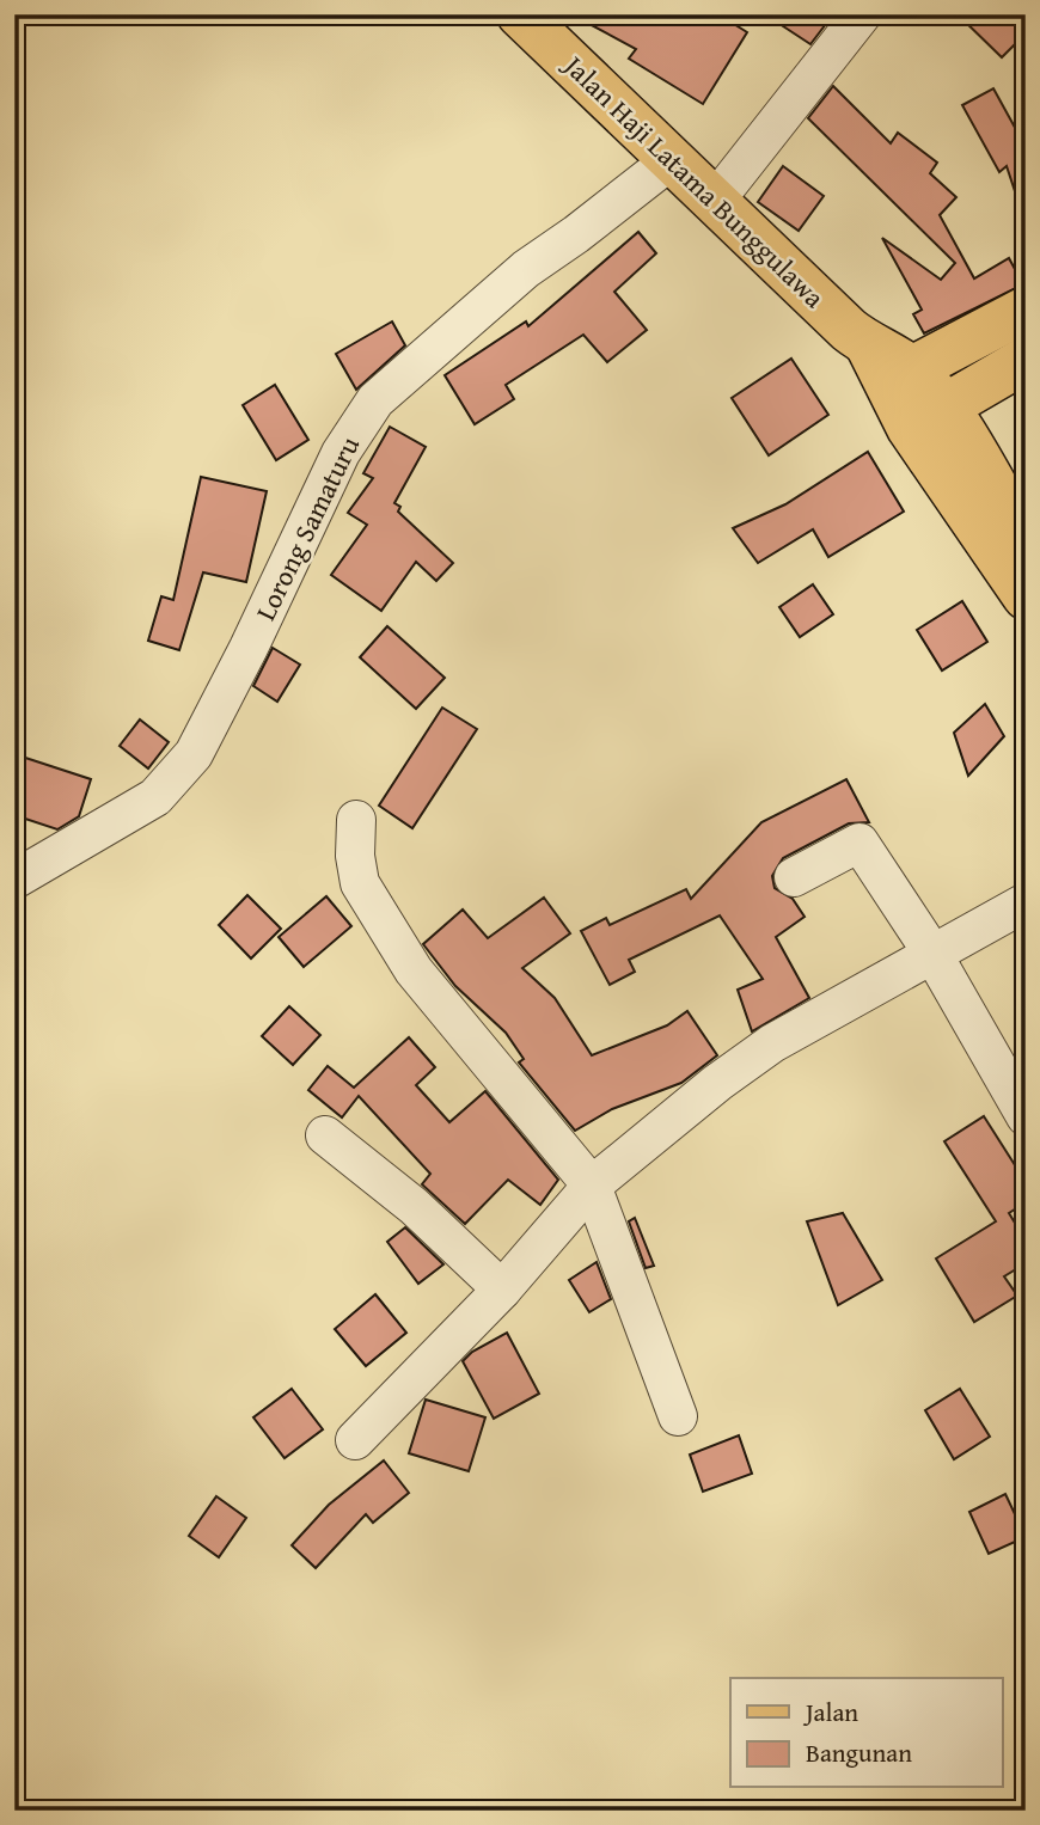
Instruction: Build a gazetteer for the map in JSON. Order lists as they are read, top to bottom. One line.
{"streets":{"main road":["Jalan Haji Latama Bunggulawa"],"street":["Lorong Samaturu"]},"crossings":[["Jalan Haji Latama Bunggulawa","Lorong Samaturu"]],"legend":["Jalan","Bangunan"]}
